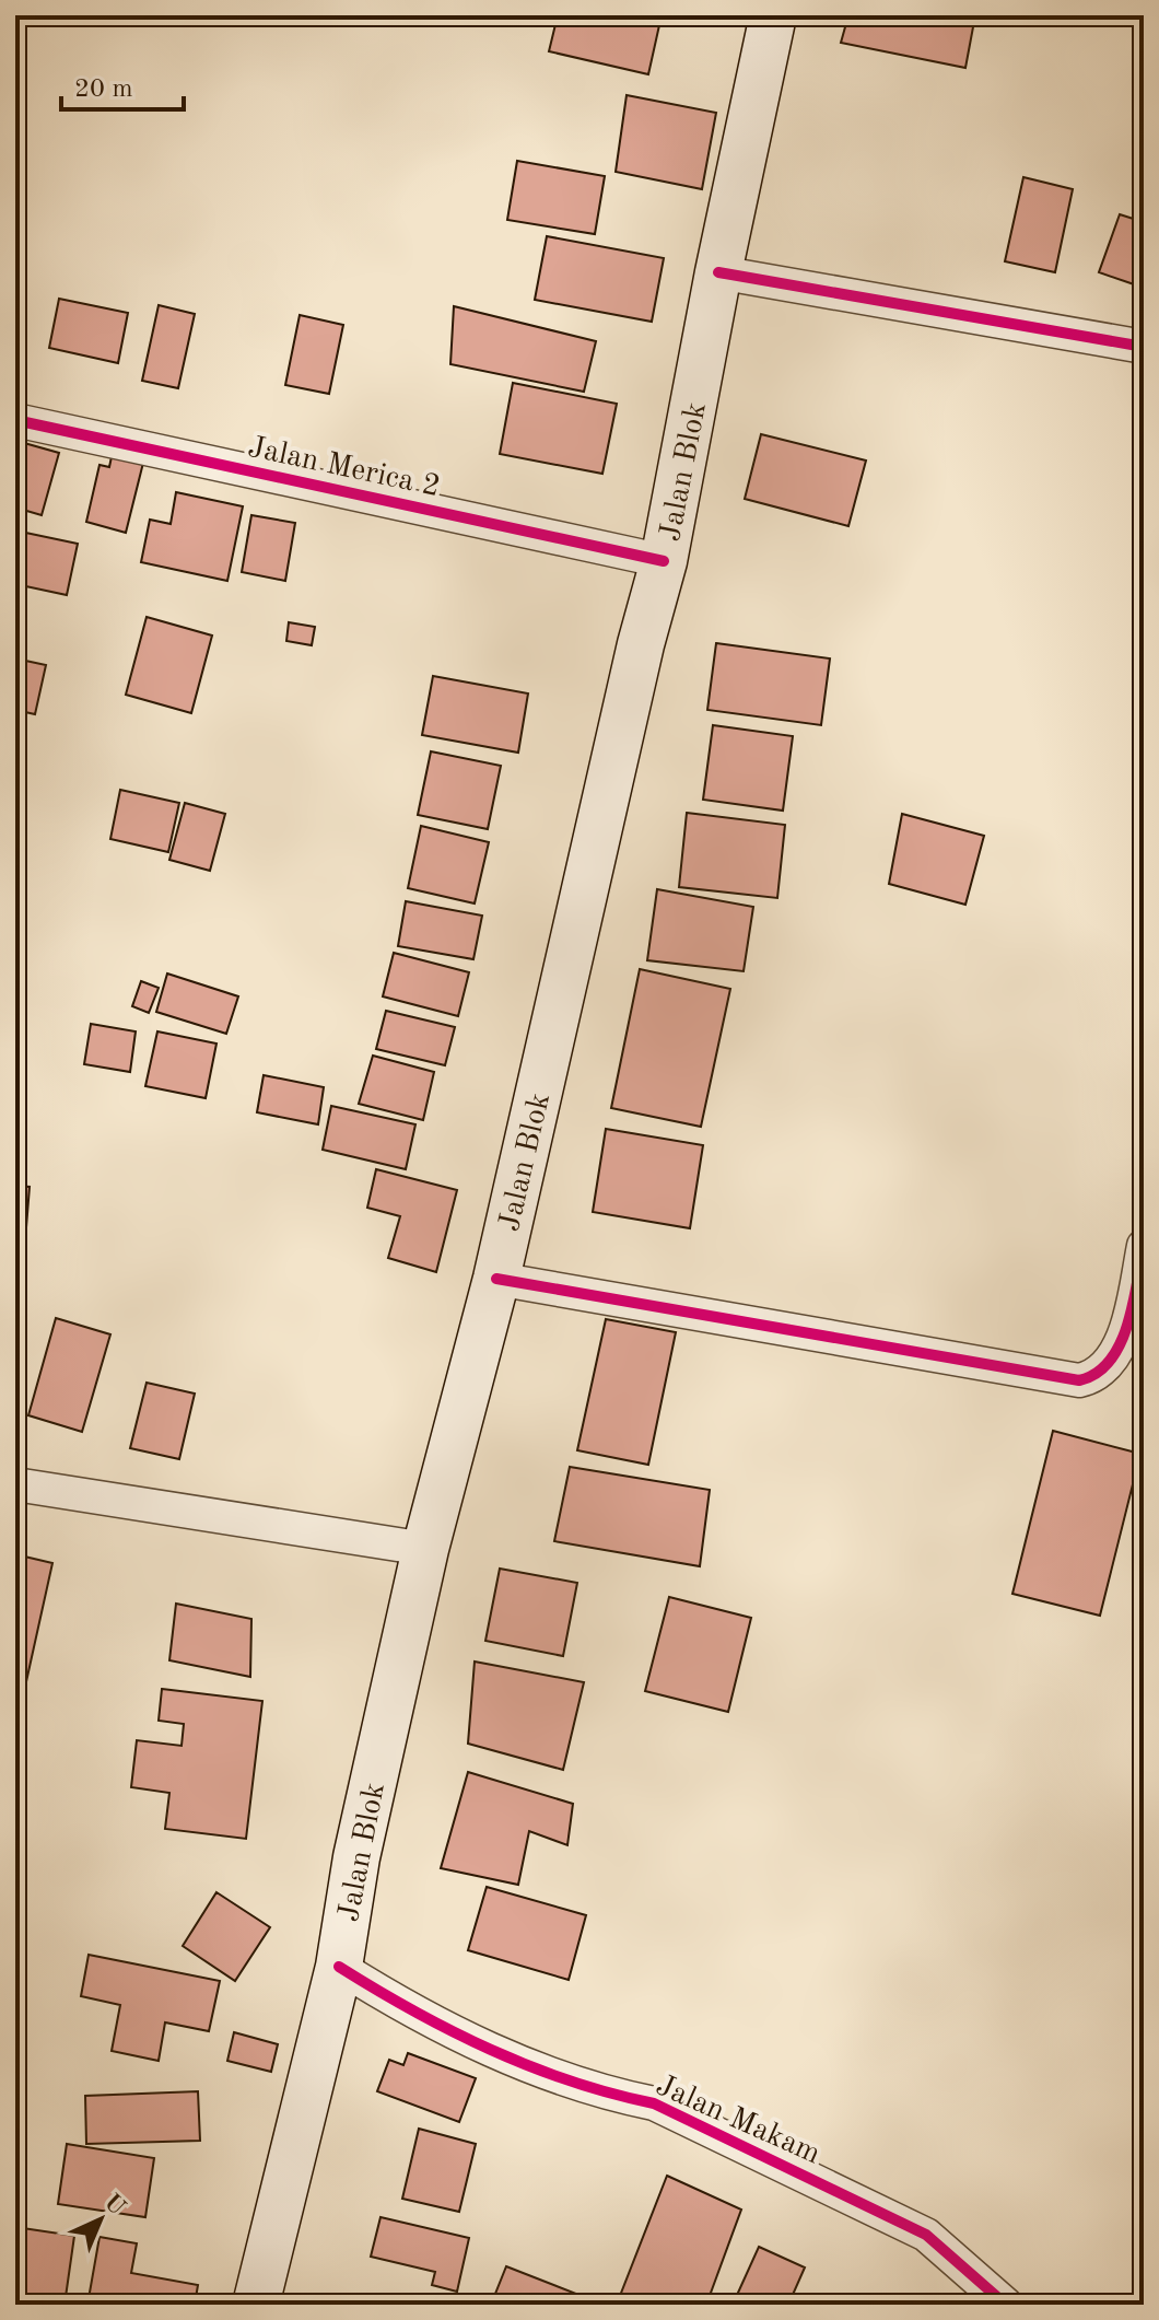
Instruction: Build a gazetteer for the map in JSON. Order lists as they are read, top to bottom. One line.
{"streets":{"main road":["Jalan Blok"],"street":["Jalan Merica 2","Jalan Makam"]},"crossings":[["Jalan Merica 2","Jalan Blok"],["Jalan Blok","Jalan Makam"]],"scale_bar":"20 m","north":"top right"}
